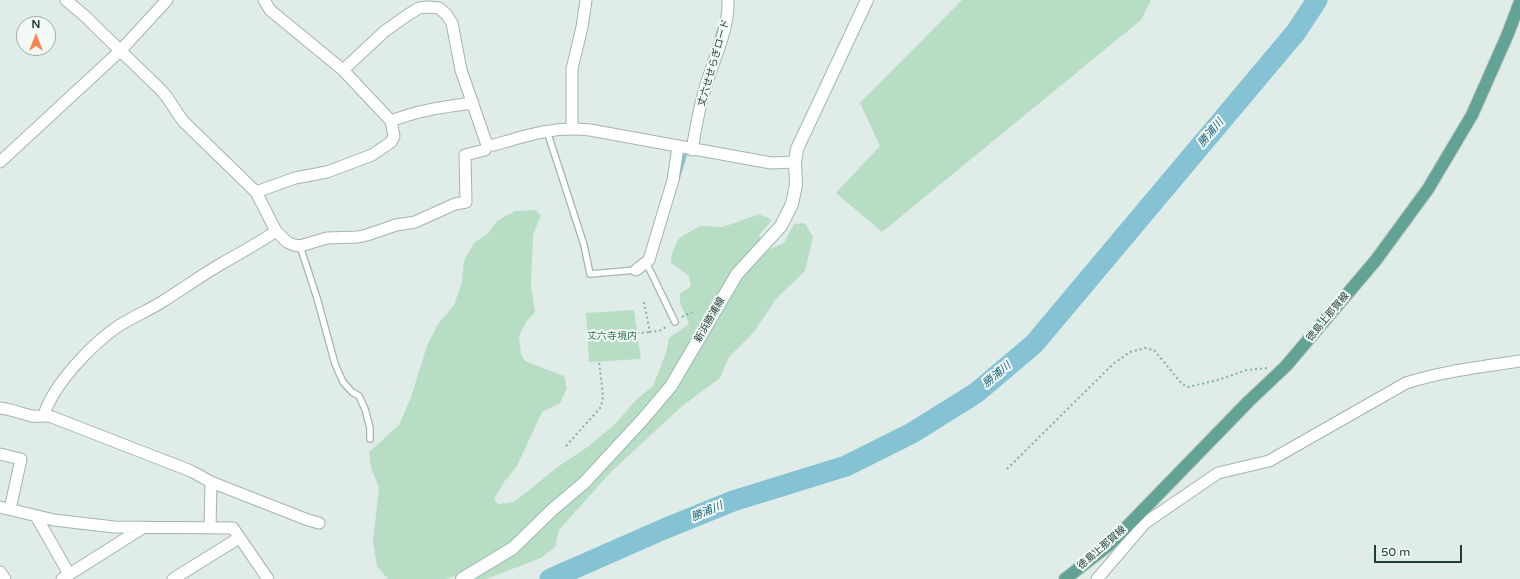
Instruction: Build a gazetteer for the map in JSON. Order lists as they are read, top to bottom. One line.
{"streets":{"main road":["徳島上那賀線","新浜勝浦線"],"street":["丈六せせらぎロード"]},"water":["勝浦川"],"parks":["丈六寺境内"],"scale_bar":"50 m","north":"top"}
